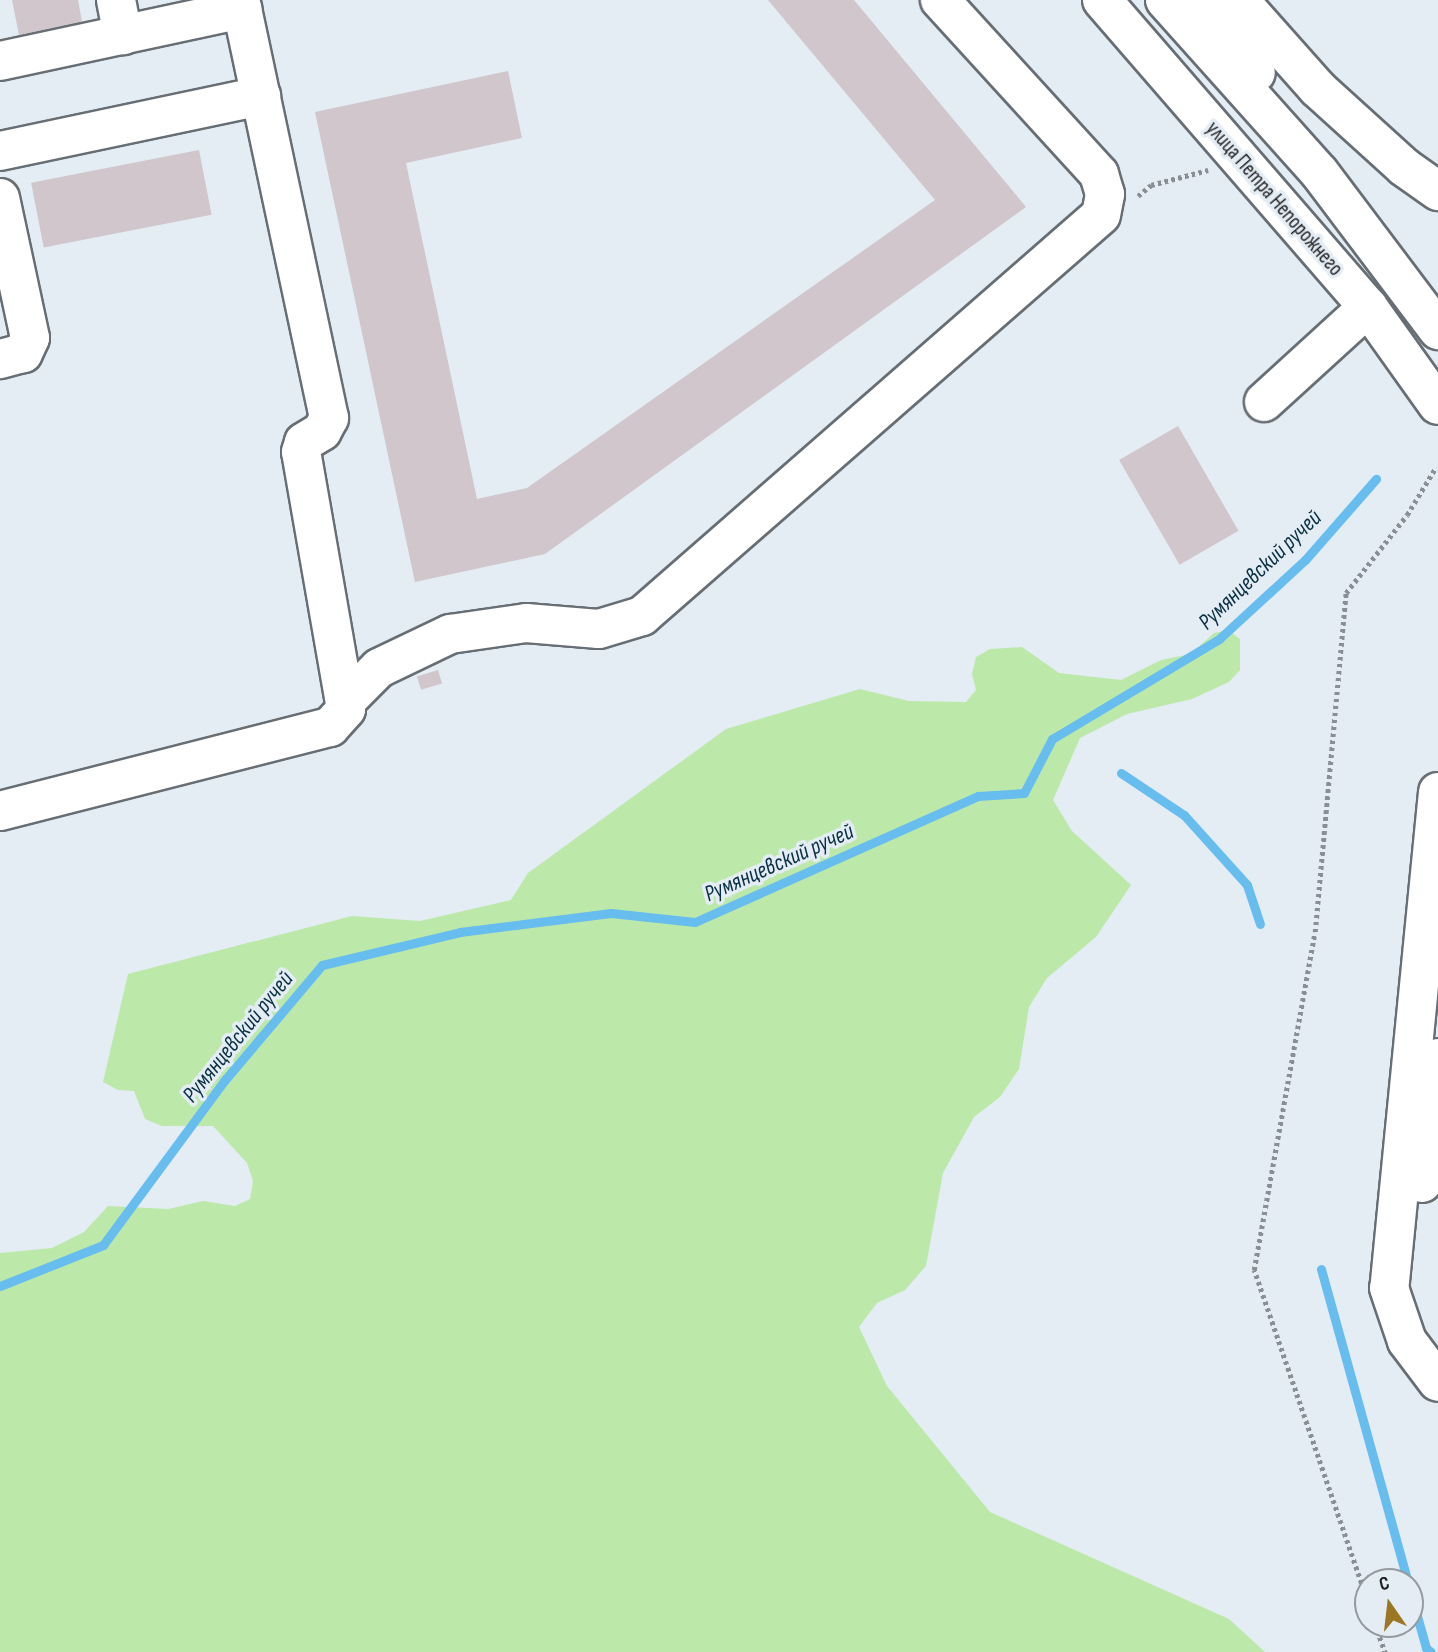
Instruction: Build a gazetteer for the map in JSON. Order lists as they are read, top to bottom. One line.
{"streets":{"street":["улица Петра Непорожнего"]},"water":["Румянцевский ручей"],"north":"top"}
